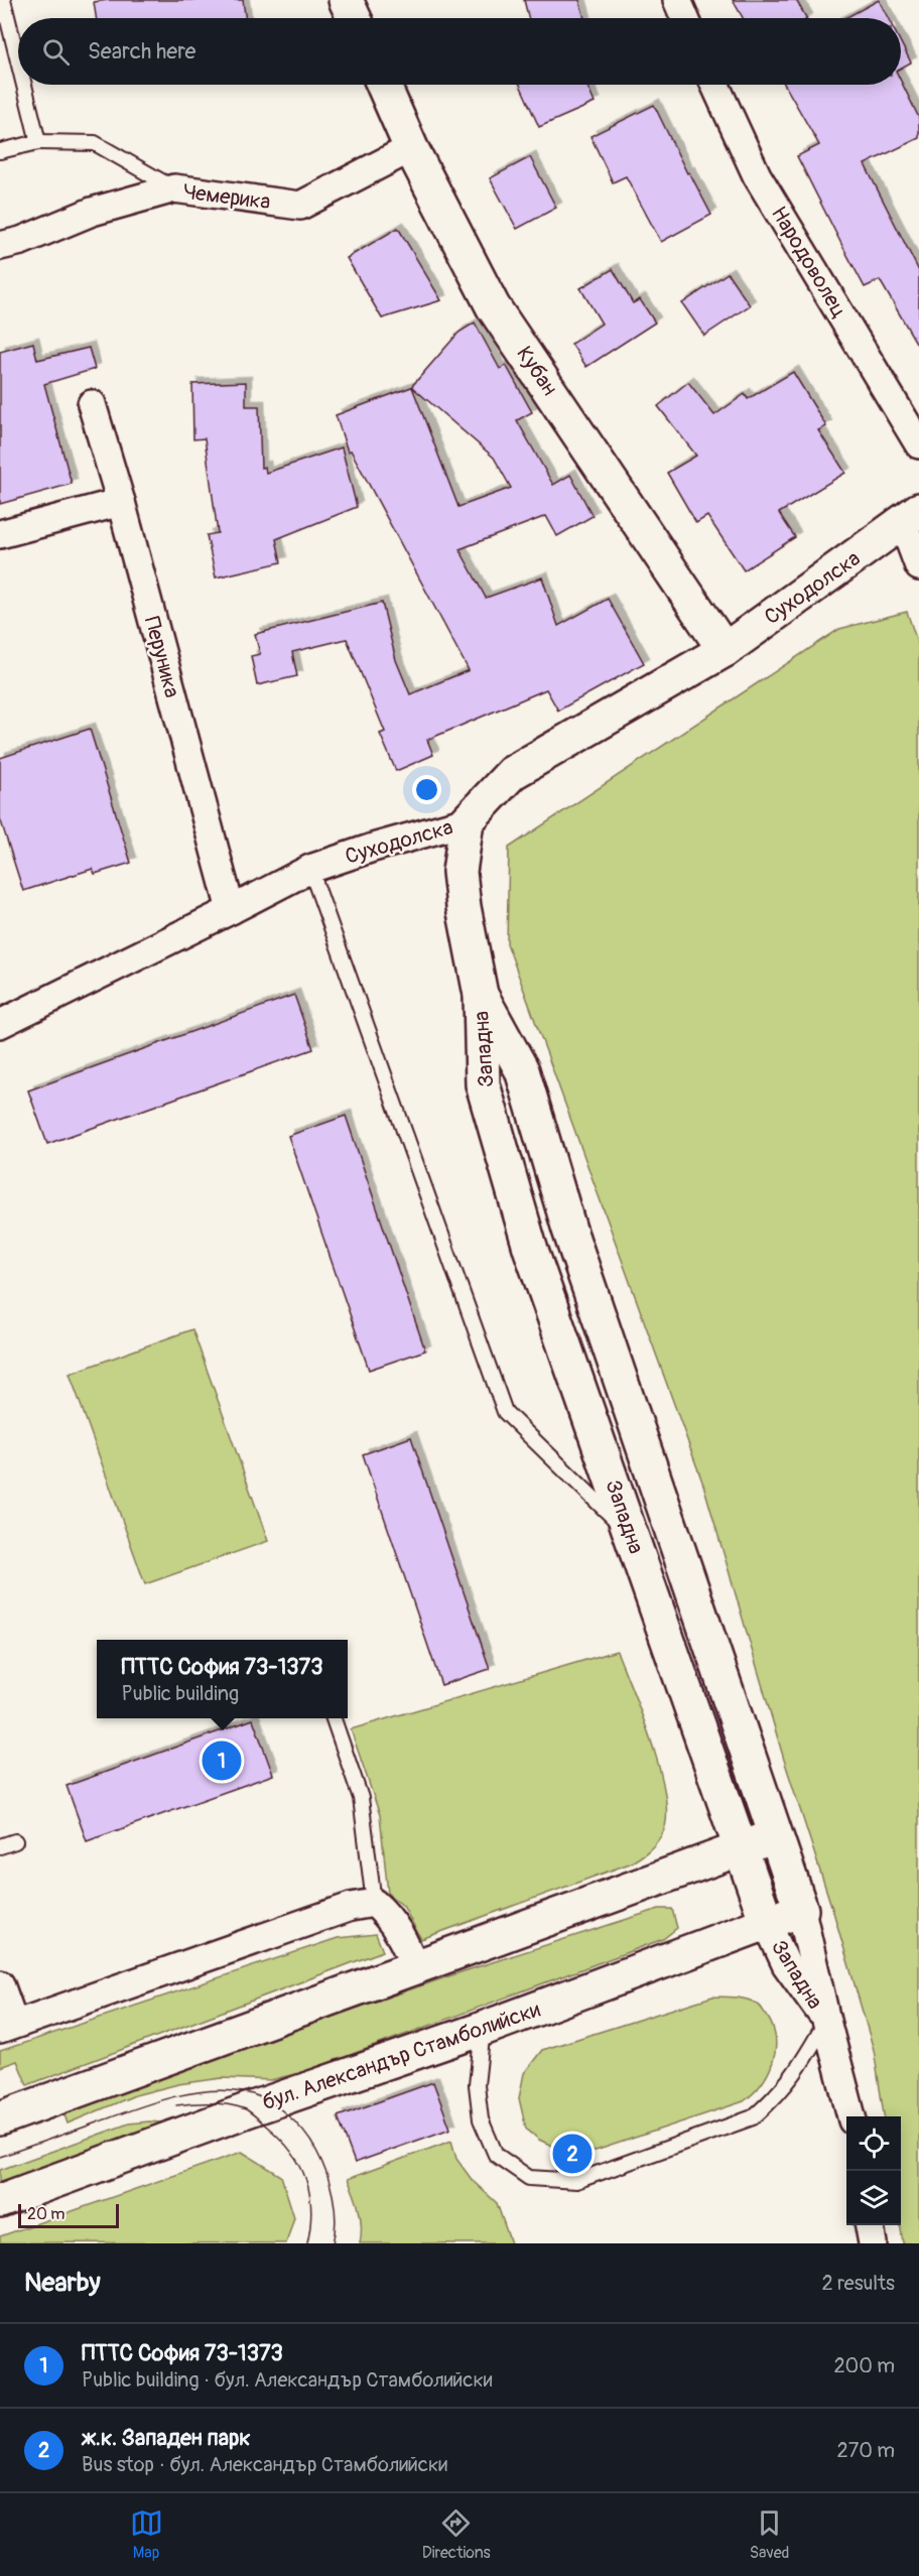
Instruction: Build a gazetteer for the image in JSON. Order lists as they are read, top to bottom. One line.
{"streets":{"street":["Чемерика","Народоволец","Кубан","Суходолска","Перуника","Западна","бул. Александър Стамболийски"]},"crossings":[["Чемерика","Кубан"],["Кубан","Суходолска"],["Суходолска","Перуника"],["Суходолска","Западна"],["Западна","бул. Александър Стамболийски"]],"scale_bar":"20 m","page":{"search":"Search here","popup":["ПТТС София 73-1373","Public building"],"pins":["1","2"],"scale":"20 m","heading":["Nearby","2 results"],"list":[{"mark":"1","name":"ПТТС София 73-1373","note":"Public building · бул. Александър Стамболийски","value":"200 m"},{"mark":"2","name":"ж.к. Западен парк","note":"Bus stop · бул. Александър Стамболийски","value":"270 m"}],"nav":["Map","Directions","Saved"]}}
